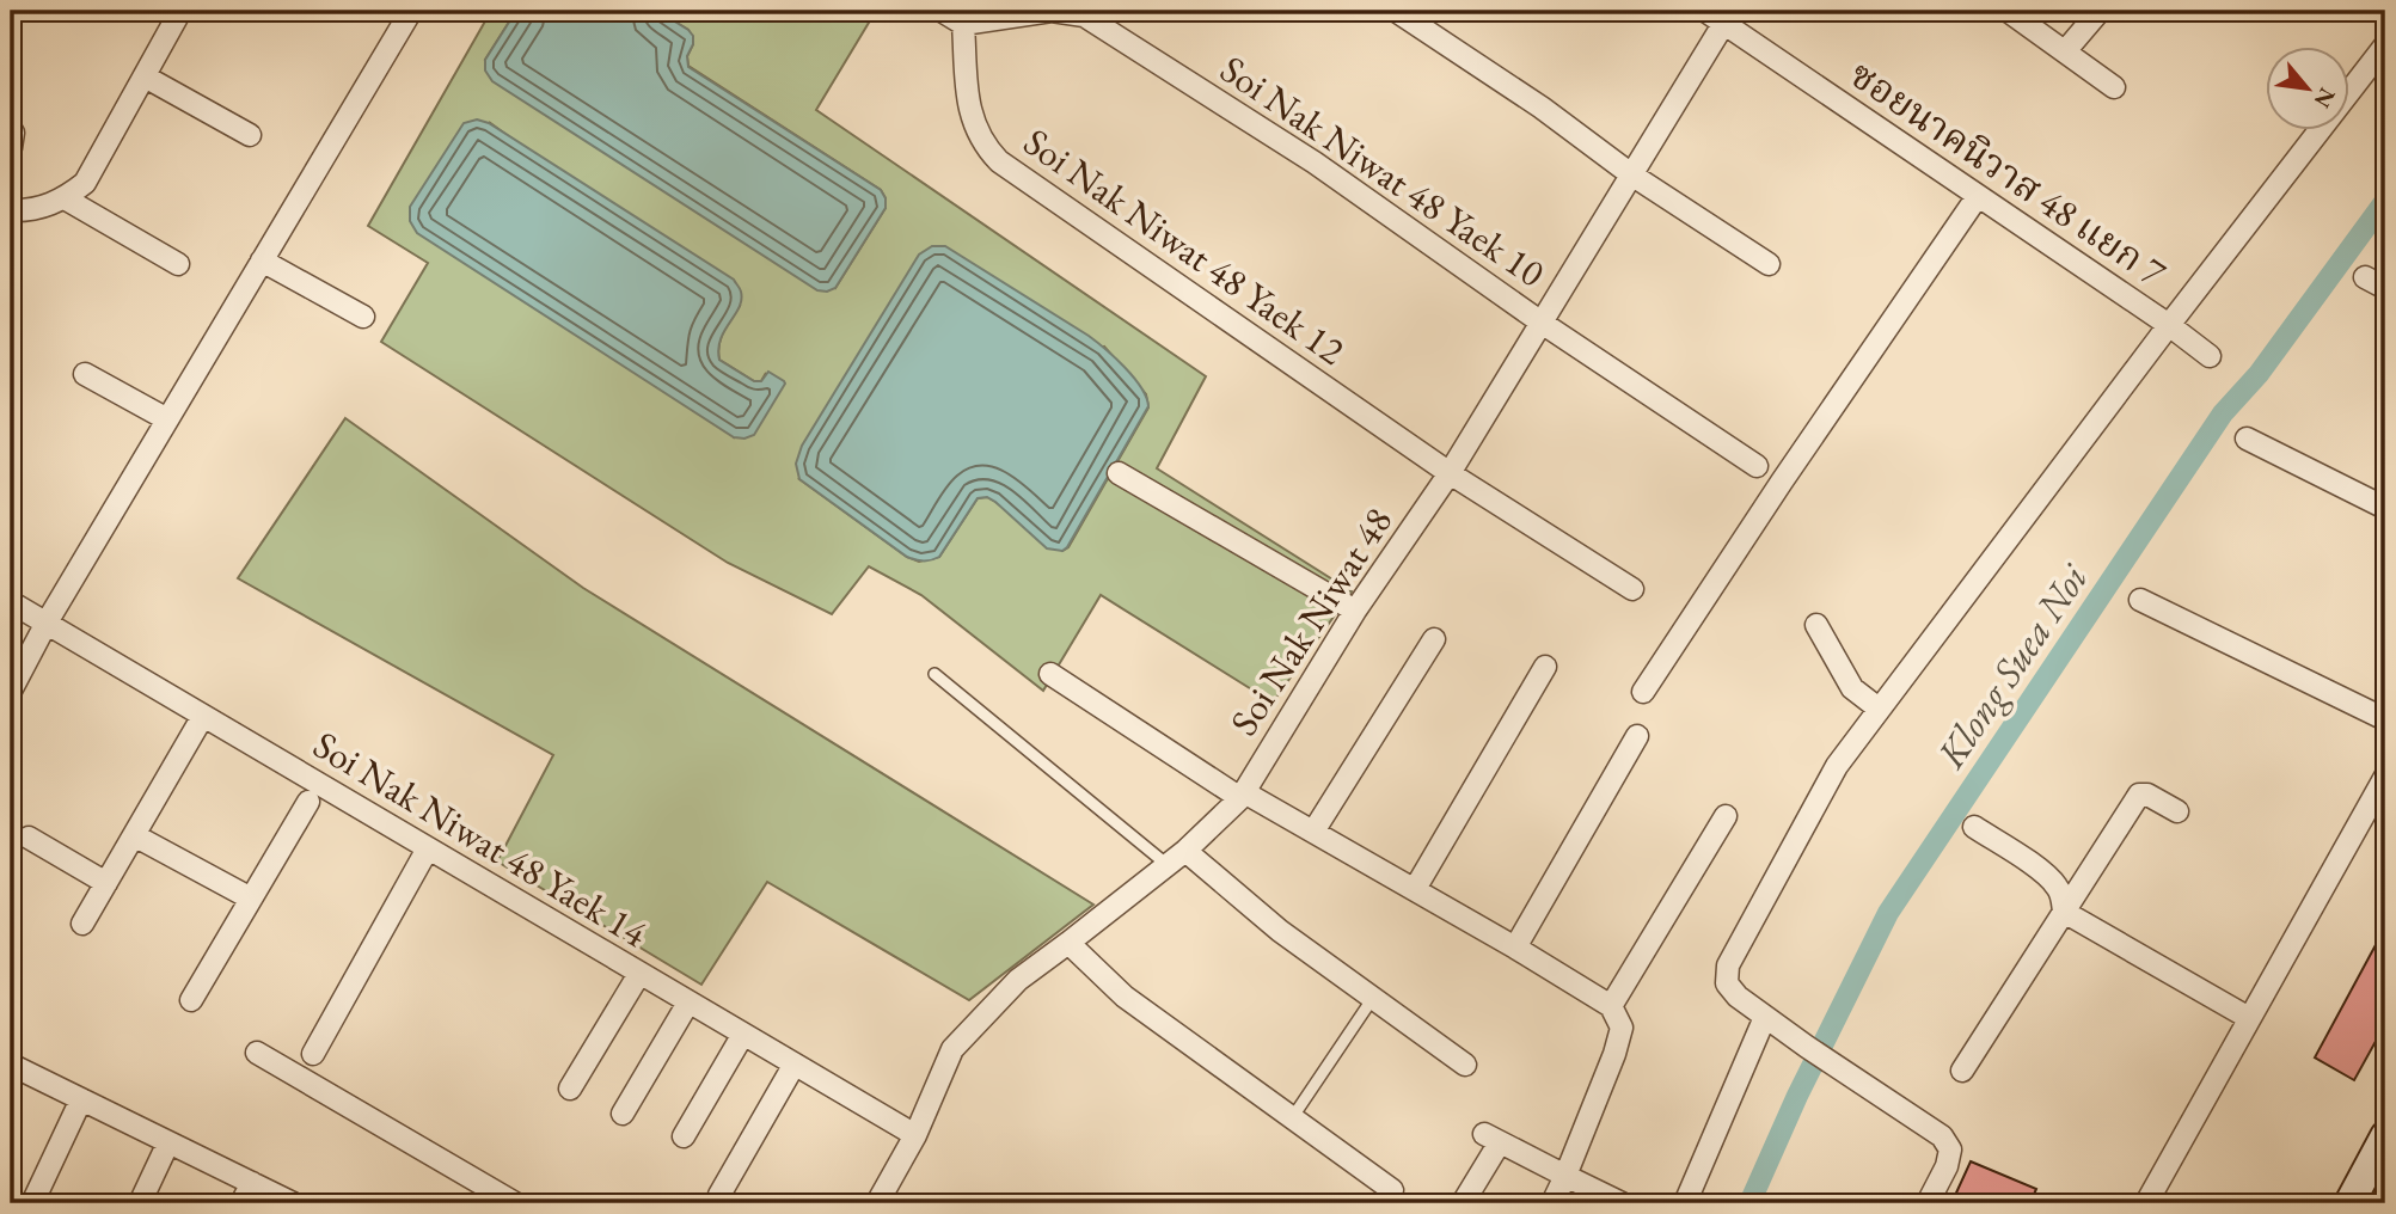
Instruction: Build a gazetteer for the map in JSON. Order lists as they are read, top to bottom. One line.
{"streets":{"street":["Soi Nak Niwat 48 Yaek 10","ซอยนาคนิวาส 48 แยก 7","Soi Nak Niwat 48 Yaek 12","Soi Nak Niwat 48","Soi Nak Niwat 48 Yaek 14"]},"crossings":[["Soi Nak Niwat 48 Yaek 10","Soi Nak Niwat 48 Yaek 12"],["Soi Nak Niwat 48 Yaek 10","Soi Nak Niwat 48"],["ซอยนาคนิวาส 48 แยก 7","Soi Nak Niwat 48"],["Soi Nak Niwat 48 Yaek 12","Soi Nak Niwat 48"],["Soi Nak Niwat 48","Soi Nak Niwat 48 Yaek 14"]],"water":["Klong Suea Noi"],"north":"bottom right"}
